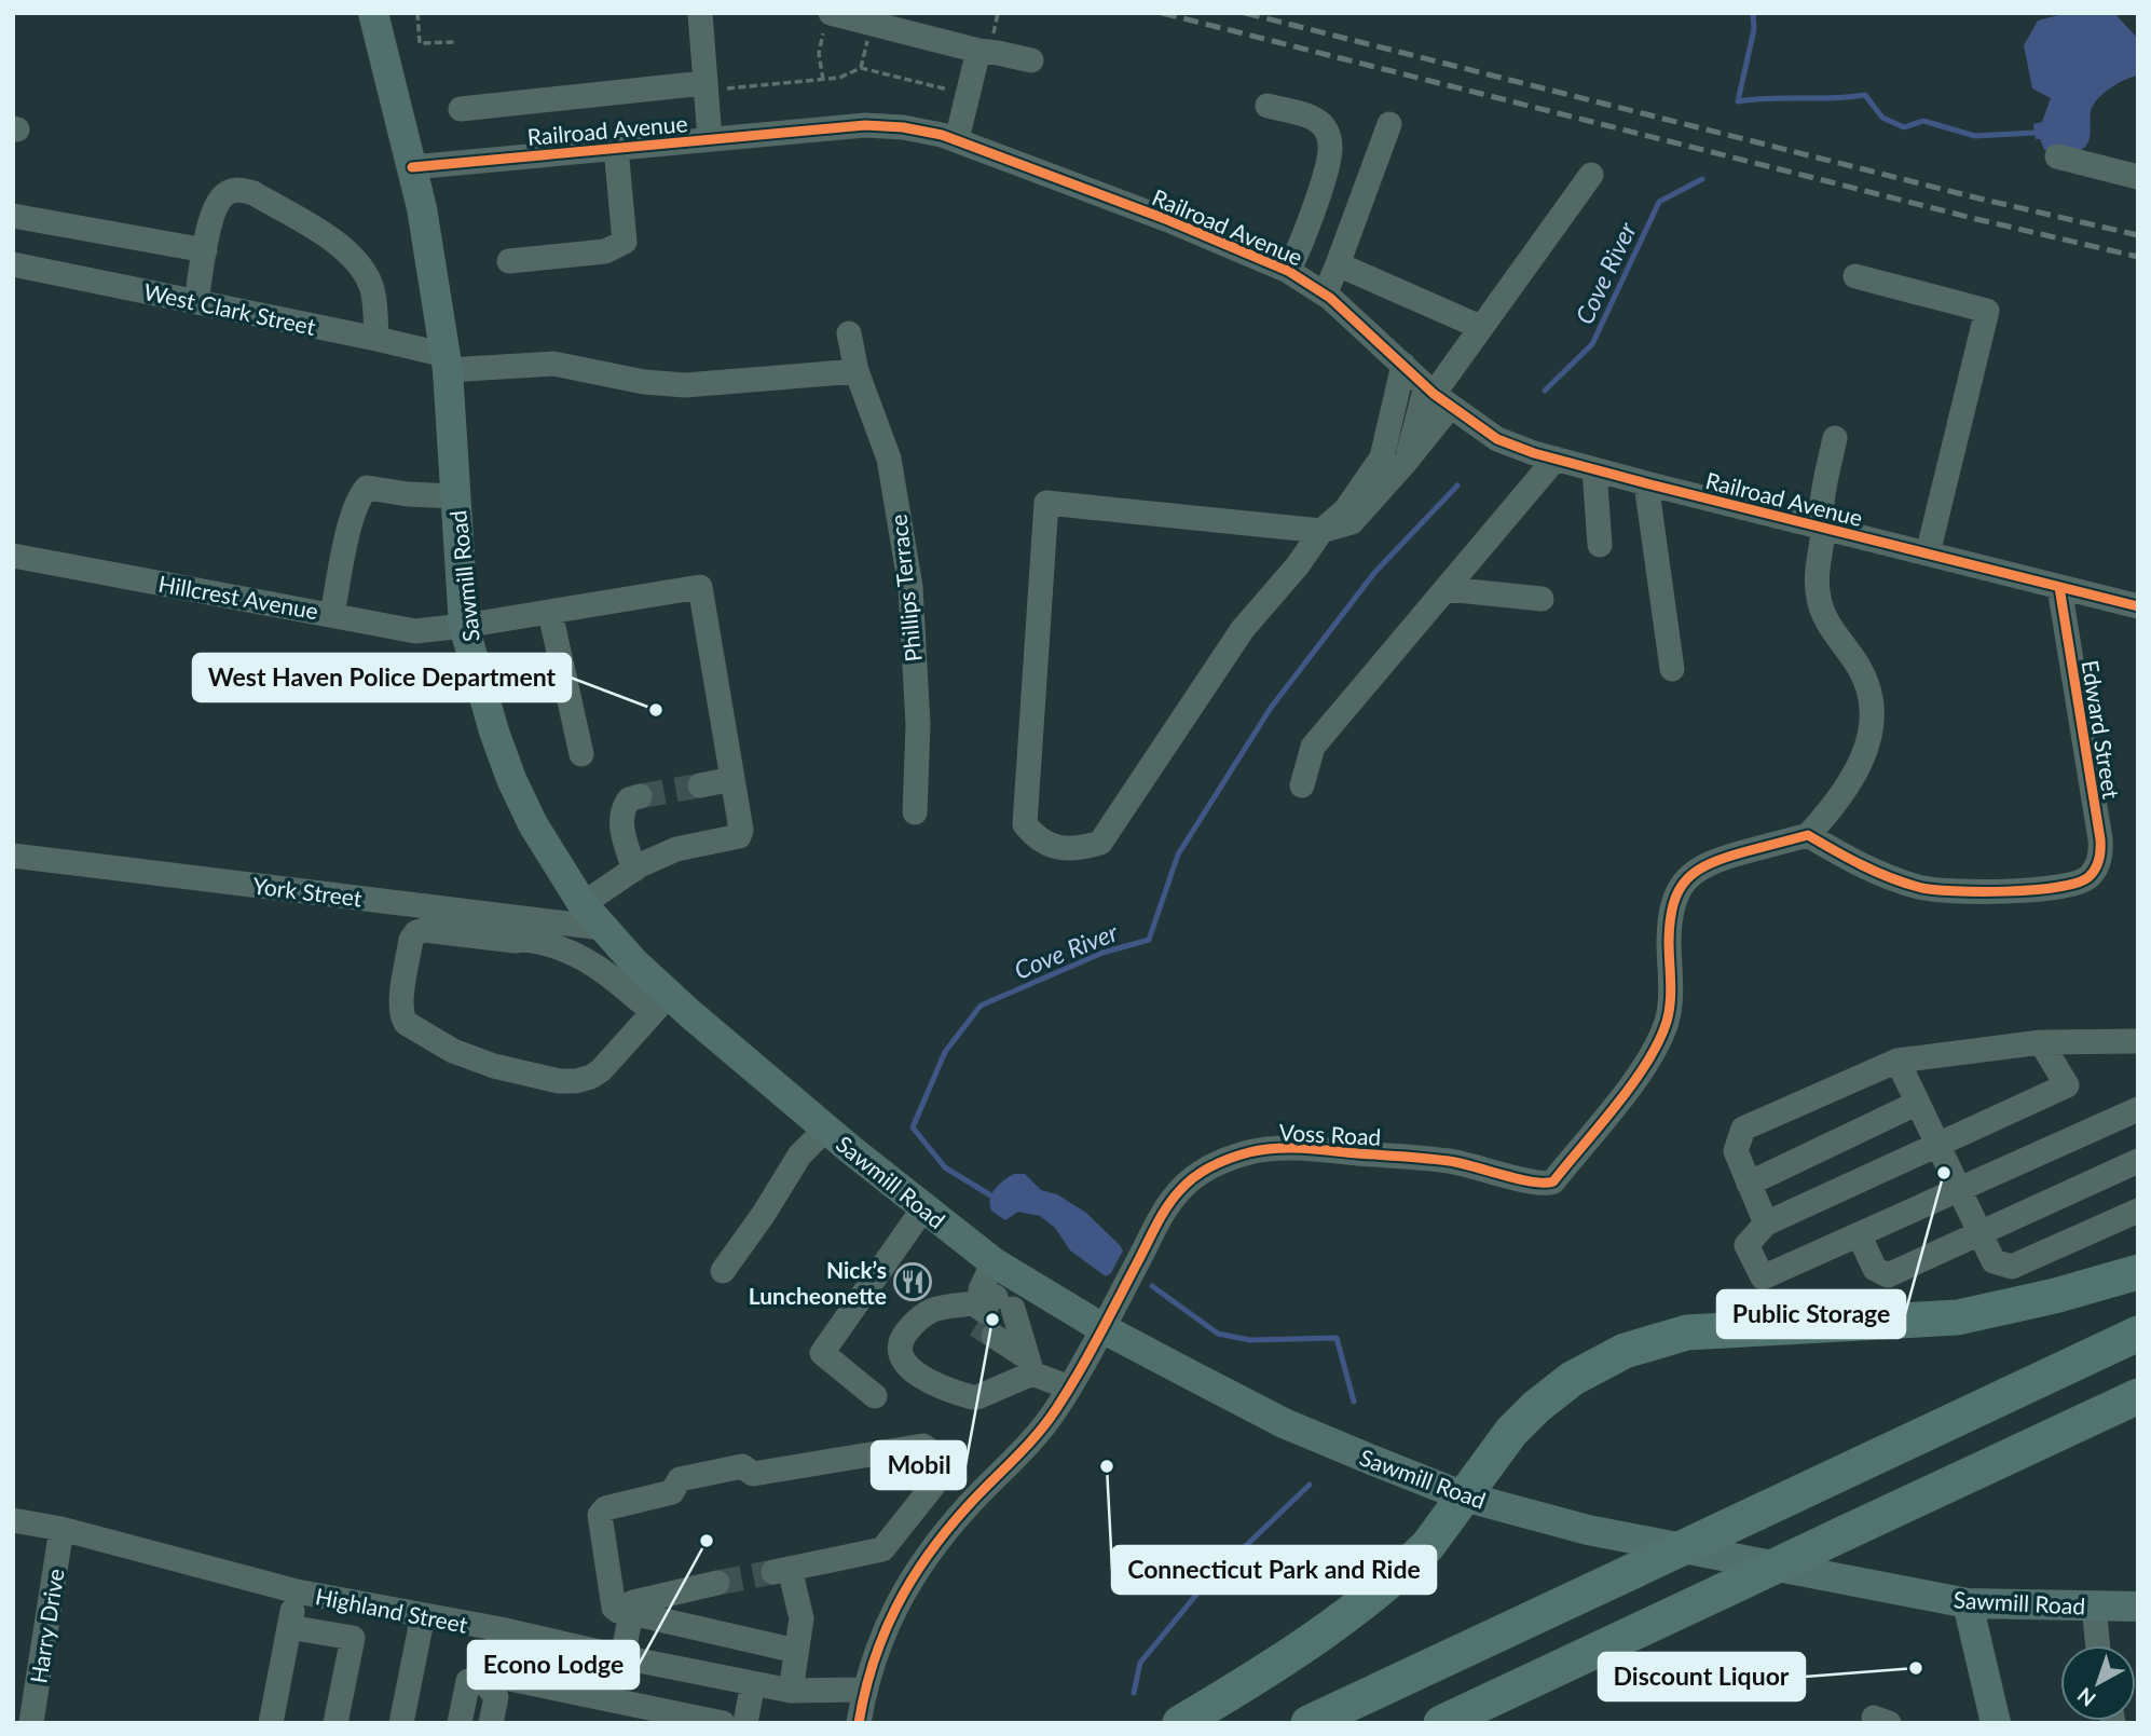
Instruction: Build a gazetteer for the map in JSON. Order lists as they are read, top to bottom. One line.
{"streets":{"main road":["Sawmill Road"],"street":["Railroad Avenue","West Clark Street","Phillips Terrace","Hillcrest Avenue","Edward Street","York Street","Voss Road","Highland Street","Harry Drive"]},"crossings":[["Railroad Avenue","Sawmill Road"],["Railroad Avenue","Edward Street"],["West Clark Street","Sawmill Road"],["Sawmill Road","Hillcrest Avenue"],["Sawmill Road","York Street"],["Sawmill Road","Voss Road"],["Edward Street","Voss Road"],["Voss Road","Highland Street"],["Highland Street","Harry Drive"]],"water":["Cove River"],"places":{"other":["West Haven Police Department","Public Storage","Mobil","Connecticut Park and Ride","Econo Lodge","Discount Liquor"],"restaurant":["Nick’s Luncheonette"]},"north":"bottom left"}
